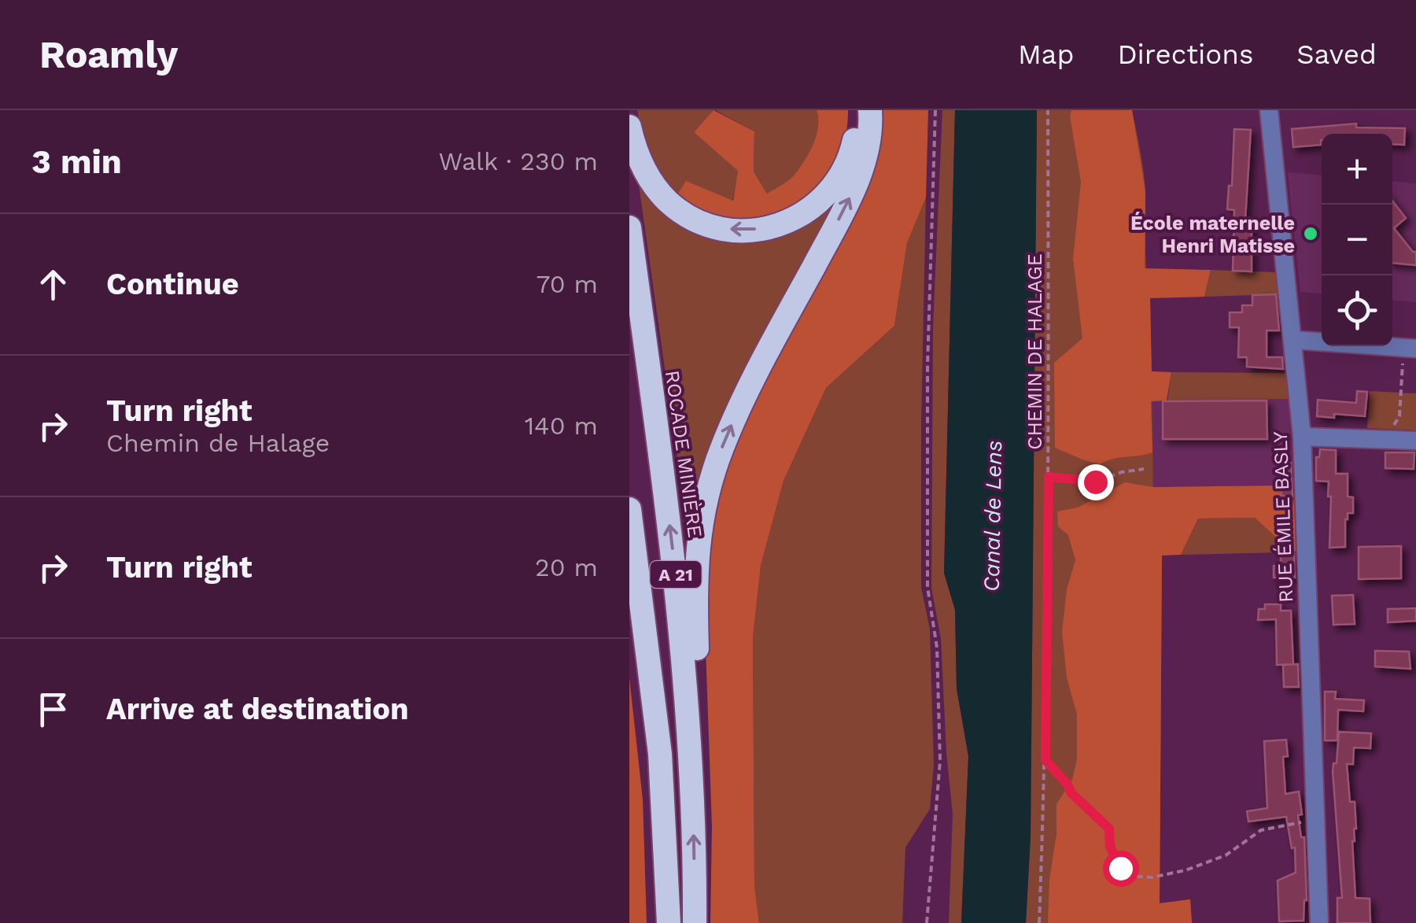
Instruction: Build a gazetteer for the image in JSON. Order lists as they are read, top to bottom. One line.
{"streets":{"highway":["ROCADE MINIÈRE","A 21"],"street":["RUE ÉMILE BASLY"],"path":["CHEMIN DE HALAGE"]},"water":["Canal de Lens"],"places":["École maternelle Henri Matisse"],"page":{"header":"Roamly","nav":["Map","Directions","Saved"],"heading":["3 min","Walk · 230 m"],"map_buttons":["+","−"],"list":[["Continue","70 m"],["Turn right","Chemin de Halage","140 m"],["Turn right","20 m"],"Arrive at destination"]}}
